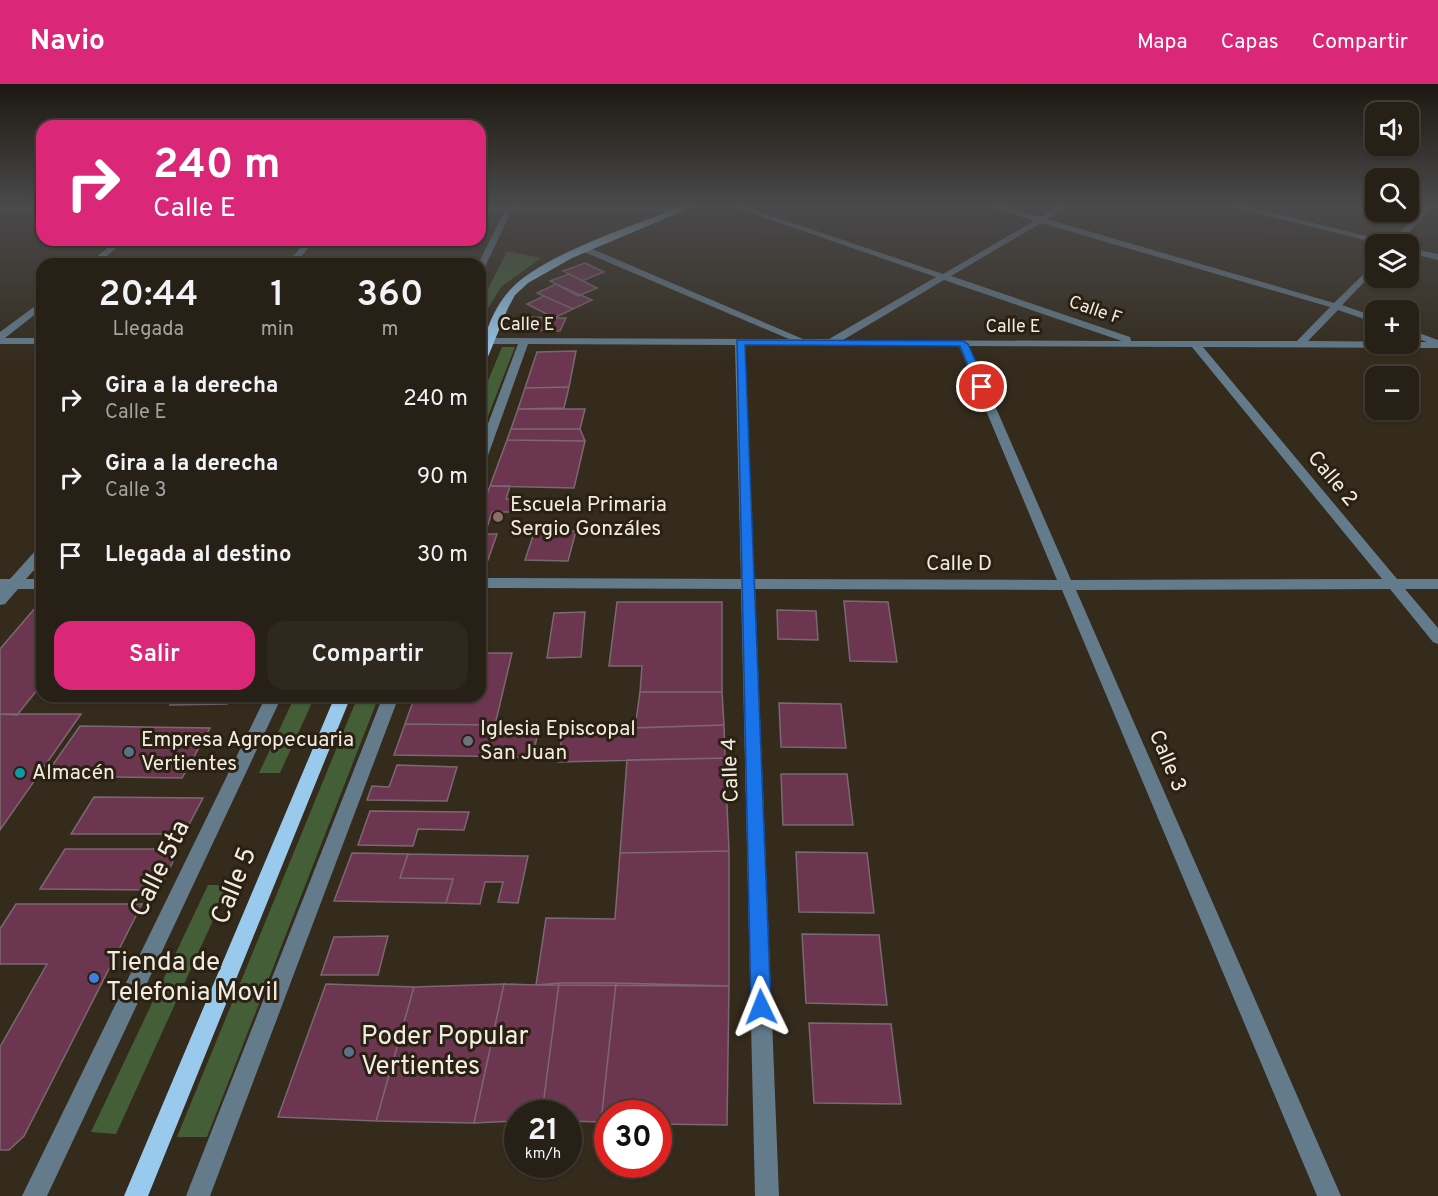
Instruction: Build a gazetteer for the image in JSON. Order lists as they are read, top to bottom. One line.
{"streets":{"main road":["Calle 5"],"street":["Calle F","Calle E","Calle 2","Calle D","Calle 3","Calle 4","Calle 5ta"]},"crossings":[["Calle F","Calle E"],["Calle E","Calle 2"],["Calle E","Calle 3"],["Calle E","Calle 4"],["Calle 2","Calle D"],["Calle D","Calle 3"],["Calle D","Calle 4"]],"places":["Escuela Primaria Sergio Gonzáles","Iglesia Episcopal San Juan","Empresa Agropecuaria Vertientes","Almacén","Tienda de Telefonia Movil","Poder Popular Vertientes"],"page":{"header":"Navio","nav":["Mapa","Capas","Compartir"],"map_buttons":["+","−"],"turn":["240 m","Calle E"],"eta":["20:44","Llegada","1","min","360","m"],"list":[{"name":"Gira a la derecha","note":"Calle E","value":"240 m"},{"name":"Gira a la derecha","note":"Calle 3","value":"90 m"},{"name":"Llegada al destino","value":"30 m"}],"buttons":["Salir","Compartir"],"speed":"21 km/h","limit":"30"}}
